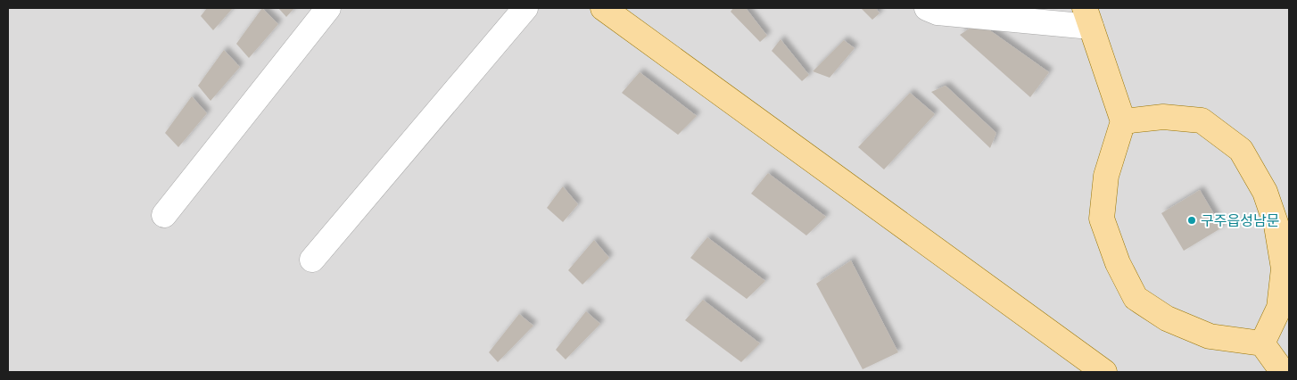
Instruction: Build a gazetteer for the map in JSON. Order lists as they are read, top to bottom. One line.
{"places":["구주읍성남문"]}
